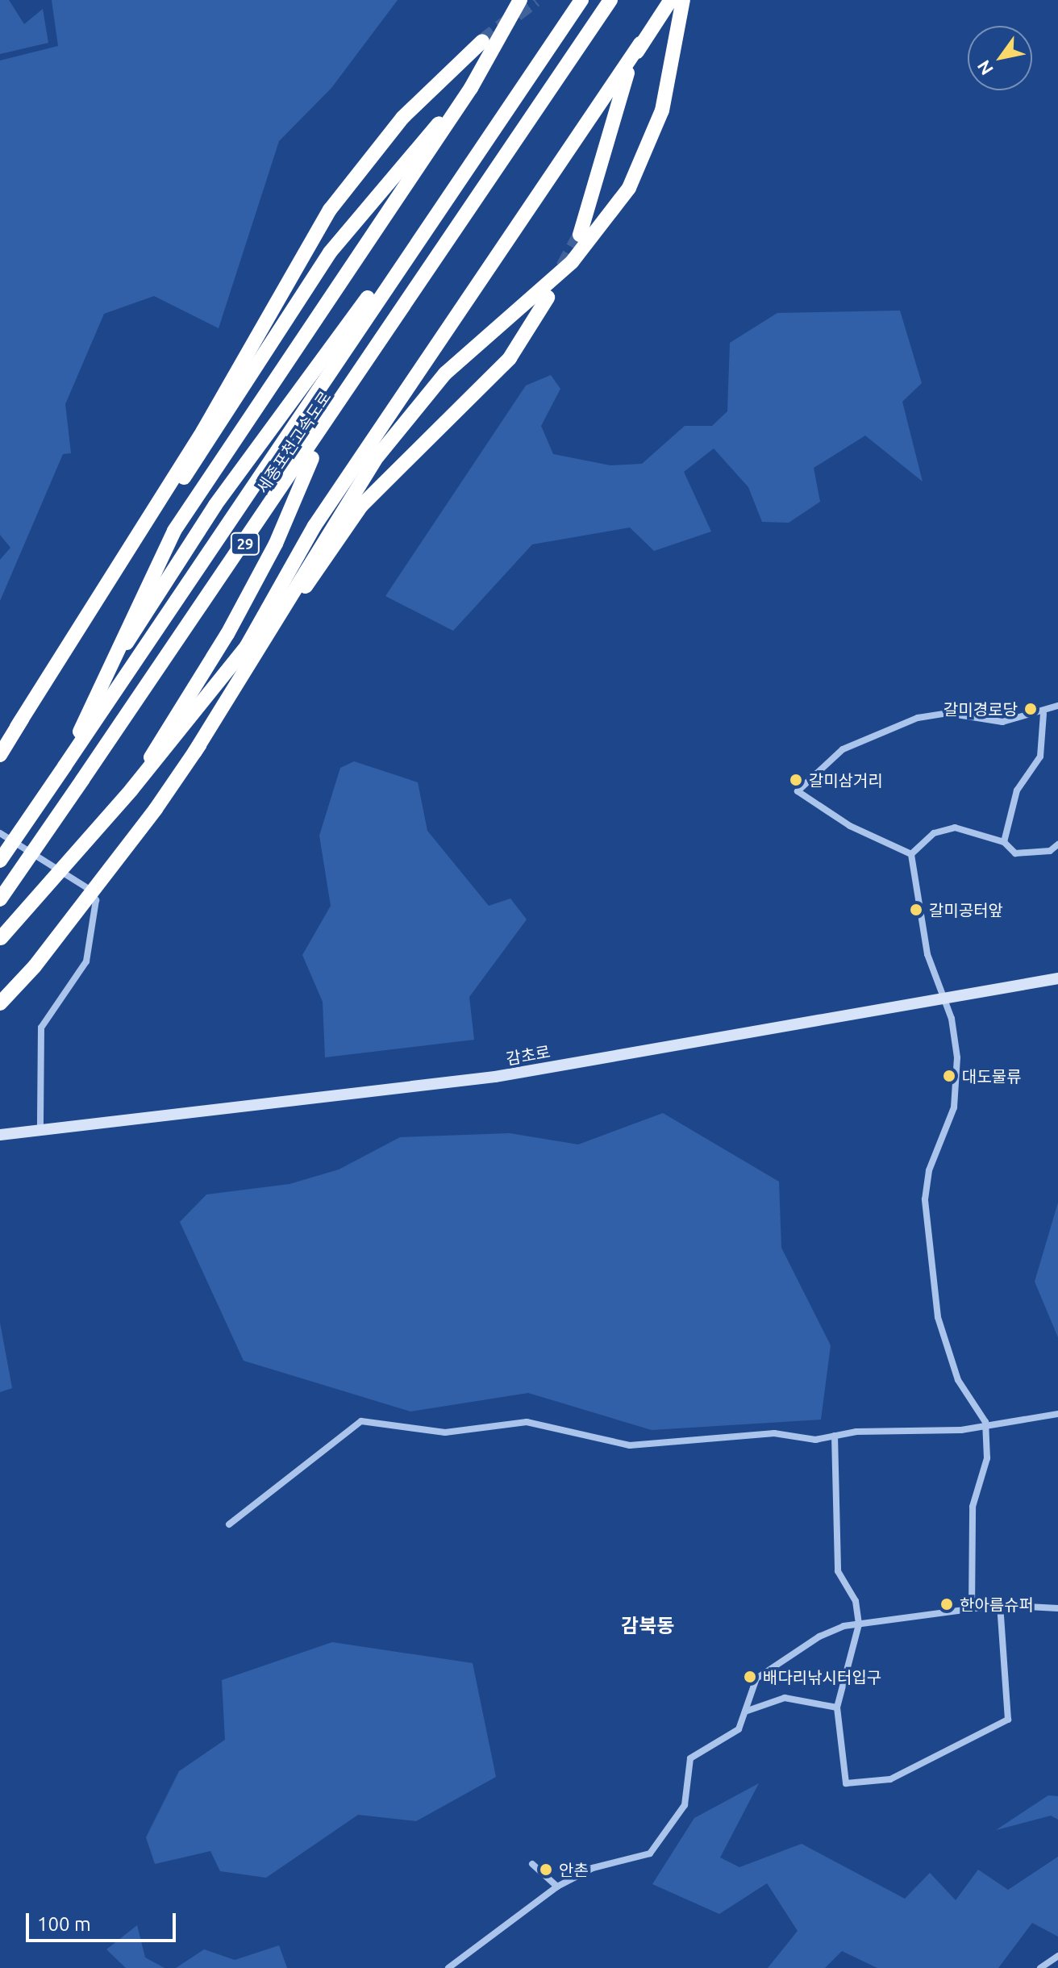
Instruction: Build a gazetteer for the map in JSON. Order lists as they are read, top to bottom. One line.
{"streets":{"highway":["세종포천고속도로","29"],"main road":["감초로"]},"districts":["감북동"],"places":["갈미경로당","갈미삼거리","갈미공터앞","대도물류","한아름슈퍼","배다리낚시터입구","안촌"],"scale_bar":"100 m","north":"bottom left"}
